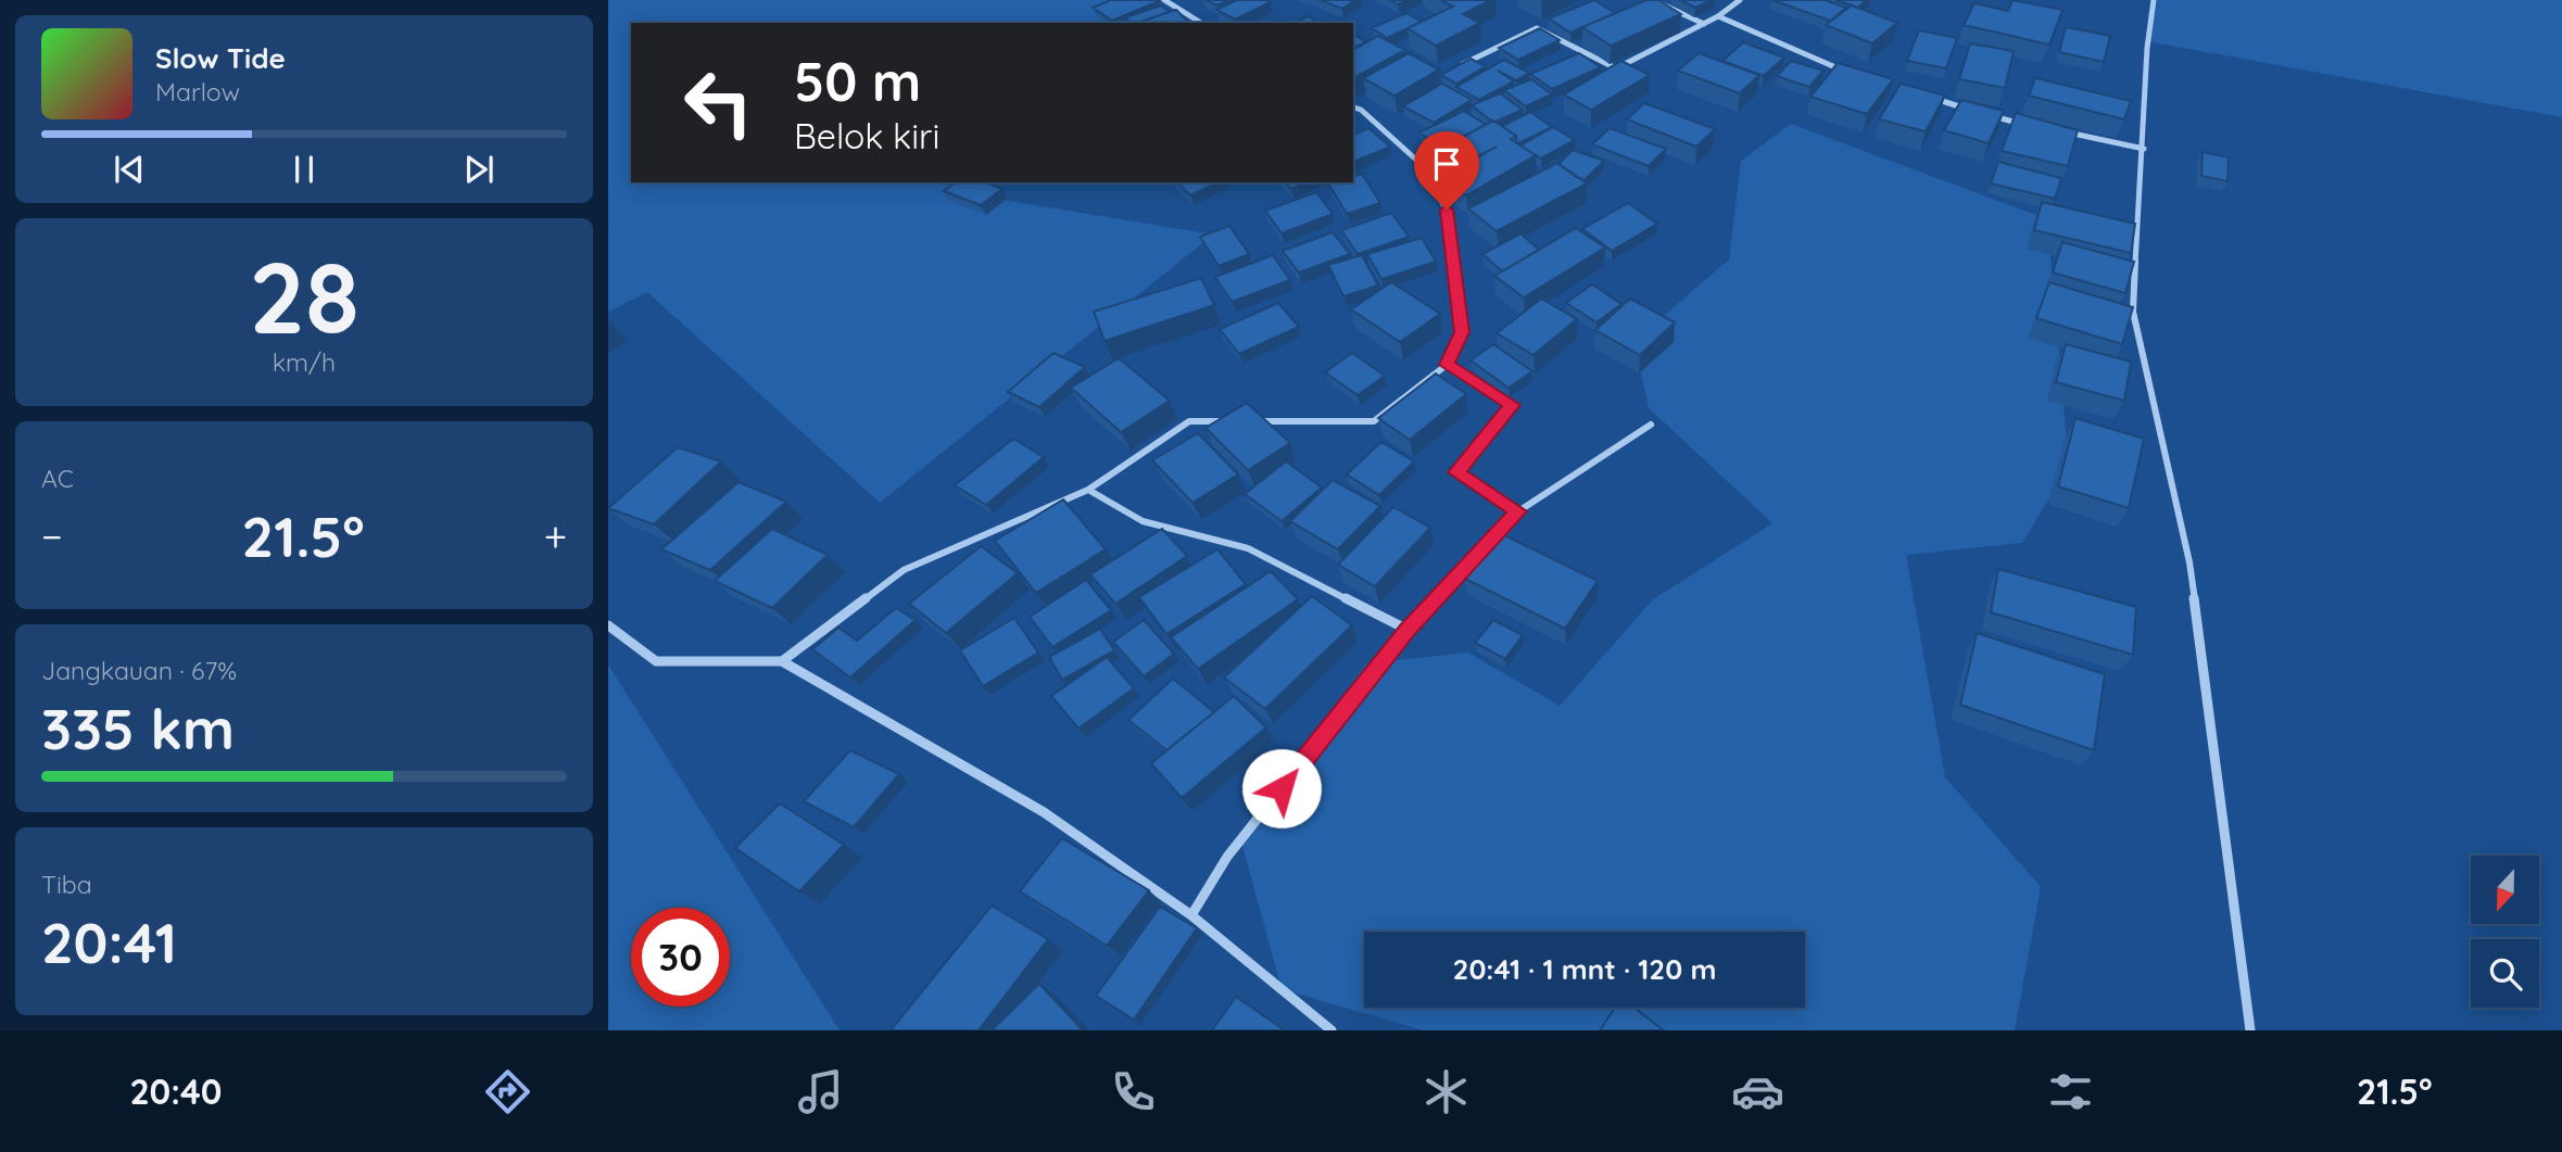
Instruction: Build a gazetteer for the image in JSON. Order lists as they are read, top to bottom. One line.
{"north":"bottom","page":{"turn":["50 m","Belok kiri"],"song":["Slow Tide","Marlow"],"tile":[["28","km/h"],"AC",["Jangkauan · 67%","335 km"],["Tiba","20:41"]],"heat":["−","21.5°","+"],"limit":"30","trip":"20:41 · 1 mnt · 120 m","tabs":["20:40","21.5°"]}}
